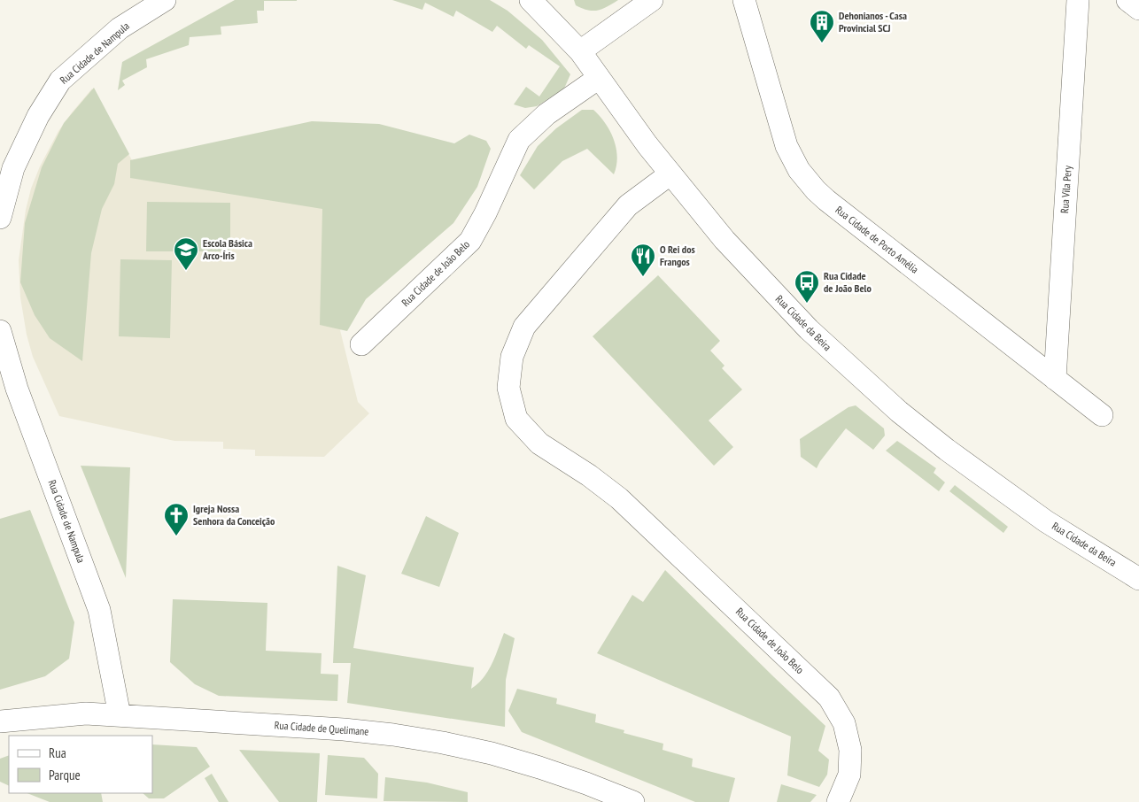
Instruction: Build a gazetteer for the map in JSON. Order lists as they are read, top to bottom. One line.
{"streets":{"street":["Rua Cidade de Nampula","Rua Vila Pery","Rua Cidade de Porto Amélia","Rua Cidade de João Belo","Rua Cidade da Beira","Rua Cidade de Quelimane"]},"crossings":[["Rua Cidade de Nampula","Rua Cidade de Quelimane"],["Rua Vila Pery","Rua Cidade de Porto Amélia"],["Rua Cidade de João Belo","Rua Cidade da Beira"]],"places":{"building":["Dehonianos - Casa Provincial SCJ"],"school or university":["Escola Básica Arco-Íris"],"restaurant":["O Rei dos Frangos"],"bus stop":["Rua Cidade de João Belo"],"church":["Igreja Nossa Senhora da Conceição"]},"legend":["Rua","Parque"]}
